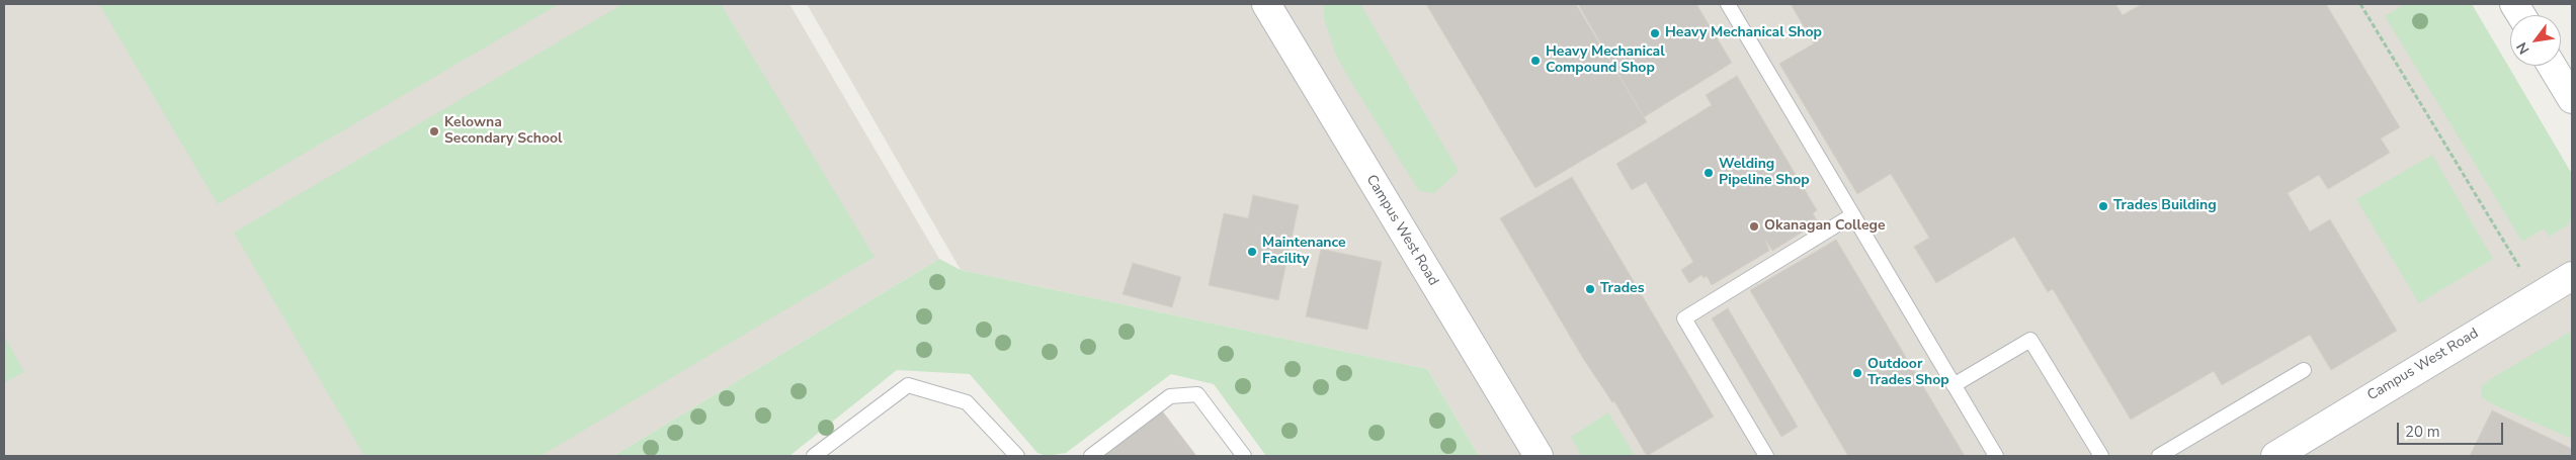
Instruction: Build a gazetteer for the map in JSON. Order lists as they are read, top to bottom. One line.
{"streets":{"street":["Campus West Road"]},"places":["Heavy Mechanical Shop","Heavy Mechanical Compound Shop","Kelowna Secondary School","Welding Pipeline Shop","Trades Building","Okanagan College","Maintenance Facility","Trades","Outdoor Trades Shop"],"scale_bar":"20 m","north":"bottom left"}
